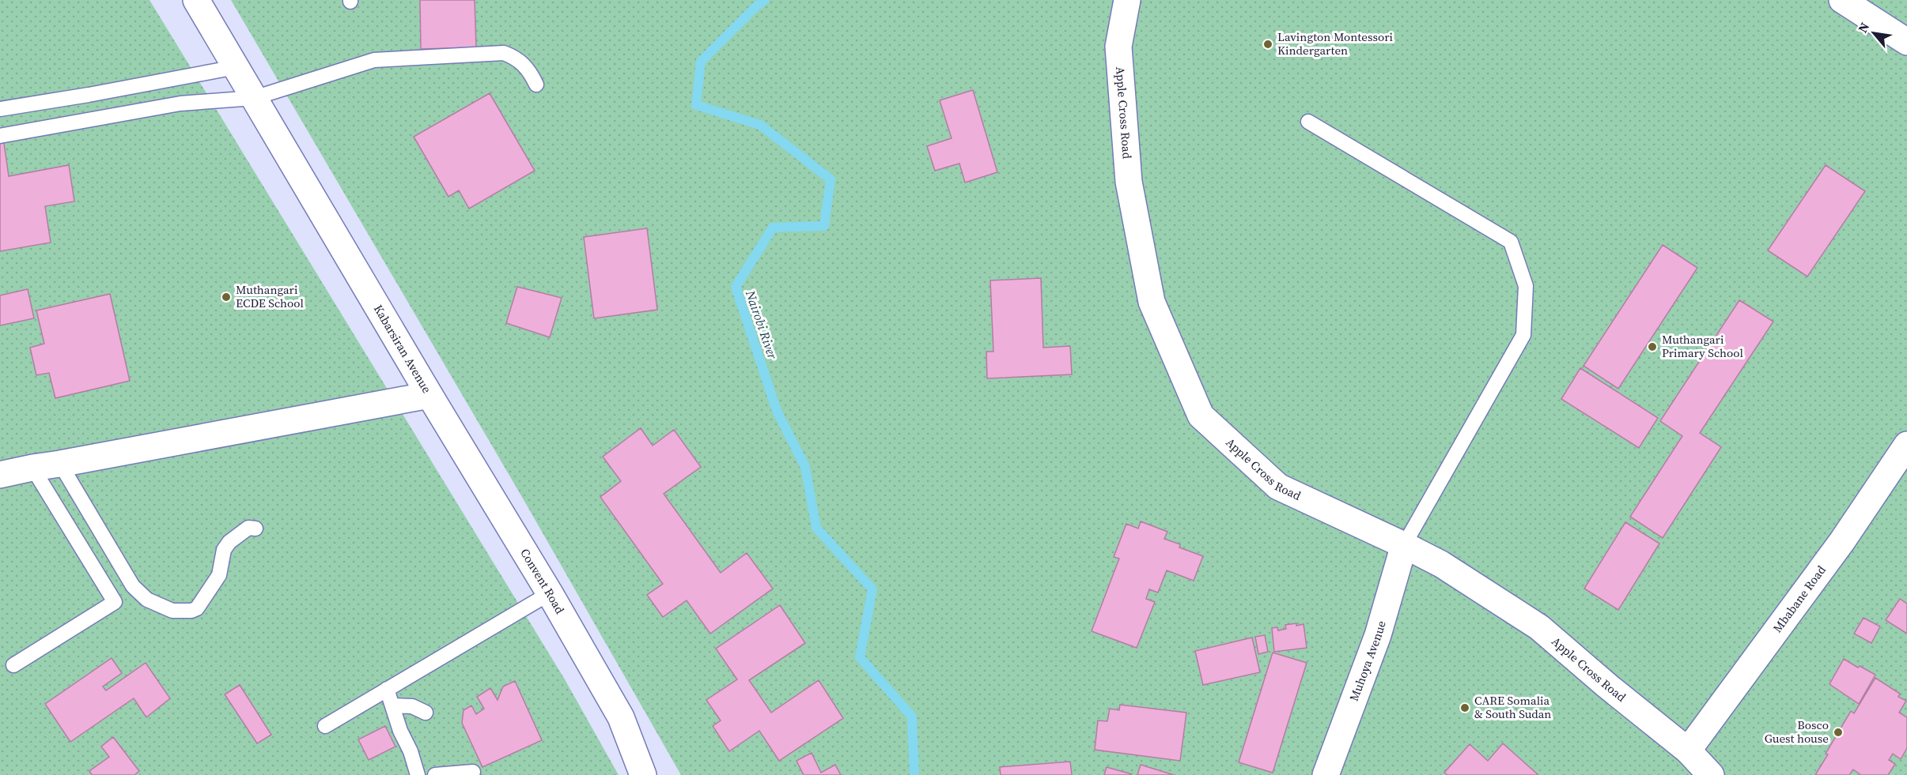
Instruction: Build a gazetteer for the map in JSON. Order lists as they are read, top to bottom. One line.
{"streets":{"street":["Apple Cross Road","Kabarsiran Avenue","Convent Road","Mbabane Road","Muhoya Avenue"]},"crossings":[["Apple Cross Road","Mbabane Road"],["Apple Cross Road","Muhoya Avenue"],["Kabarsiran Avenue","Convent Road"]],"water":["Nairobi River"],"places":["Lavington Montessori Kindergarten","Muthangari ECDE School","Muthangari Primary School","CARE Somalia & South Sudan","Bosco Guest house"],"north":"top left"}
